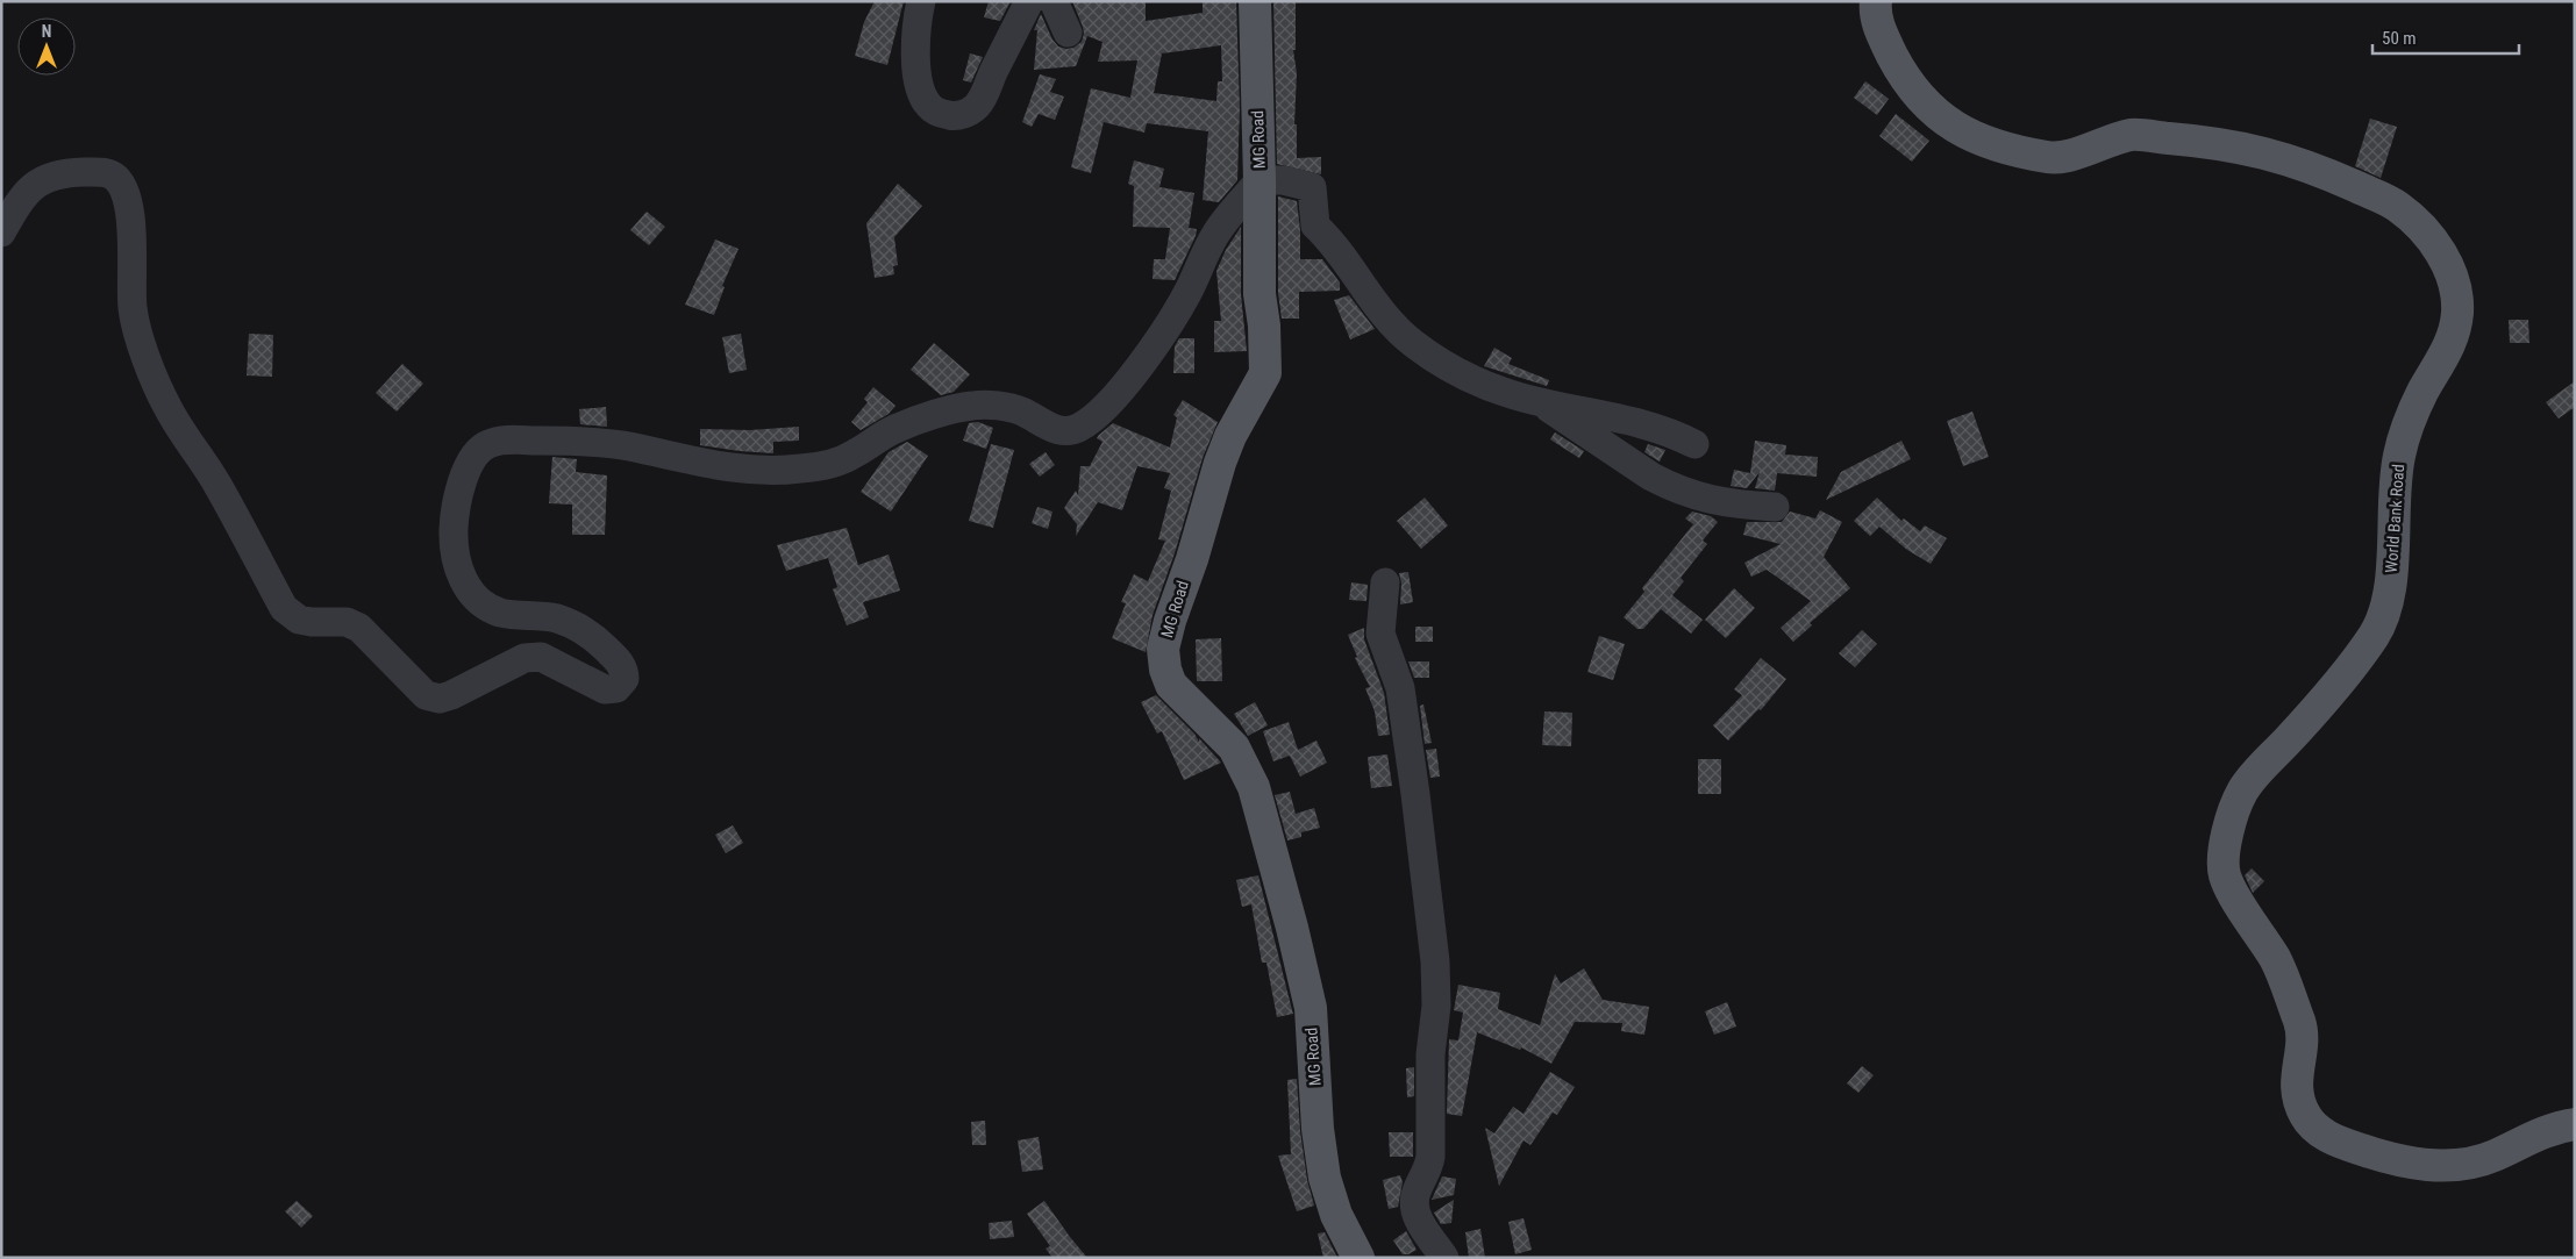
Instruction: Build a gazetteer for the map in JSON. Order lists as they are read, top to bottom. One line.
{"streets":{"main road":["MG Road","World Bank Road"]},"scale_bar":"50 m","north":"top"}
